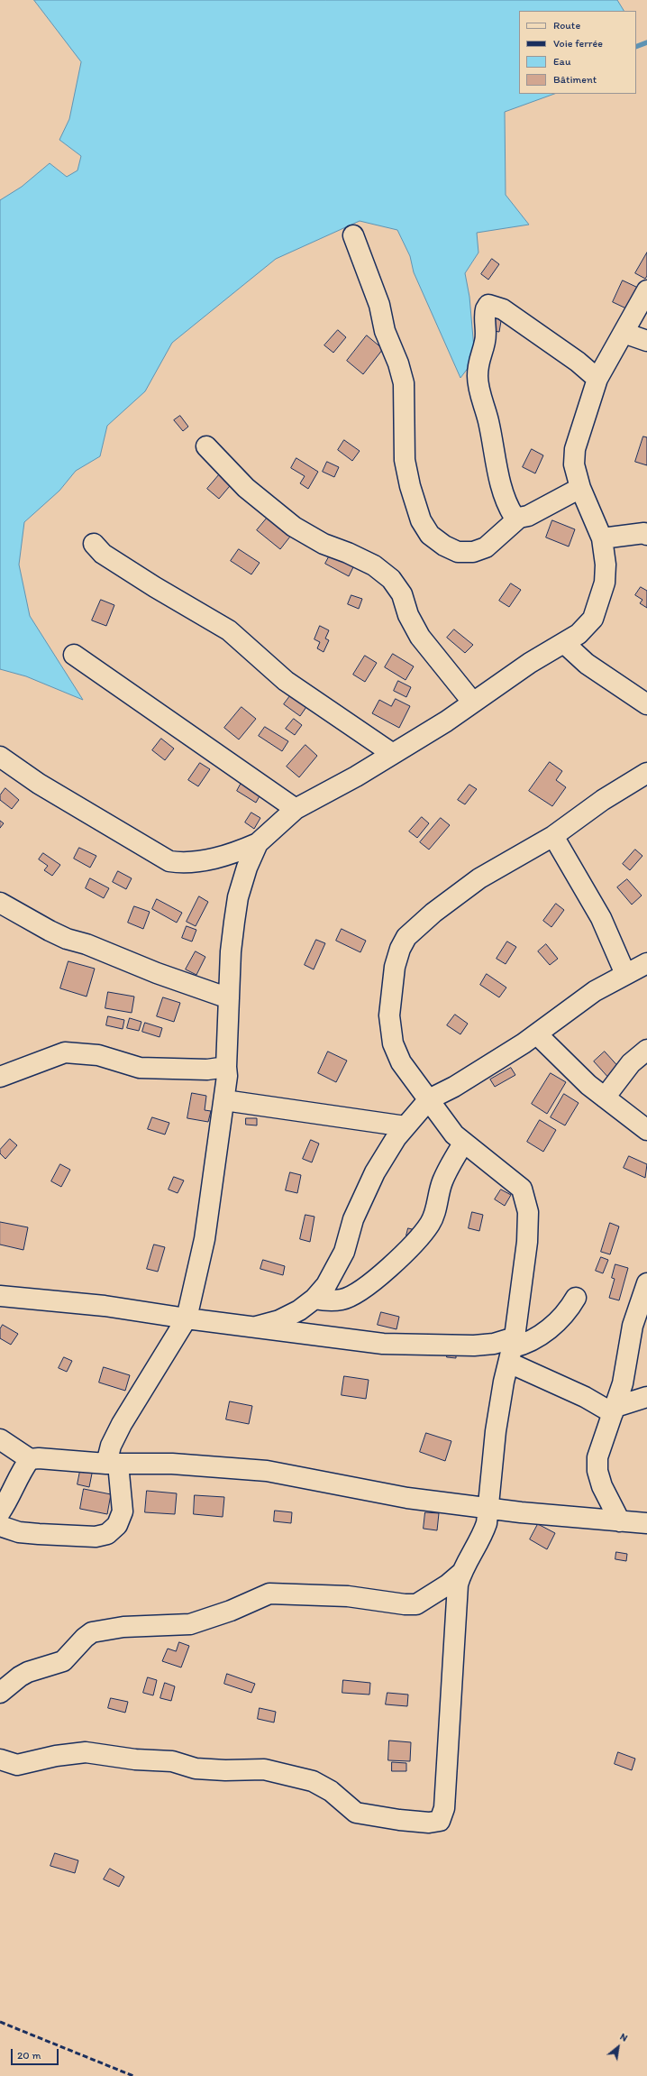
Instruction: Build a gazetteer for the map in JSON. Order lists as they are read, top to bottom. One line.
{"legend":["Route","Voie ferrée","Eau","Bâtiment"],"scale_bar":"20 m","north":"top right"}
